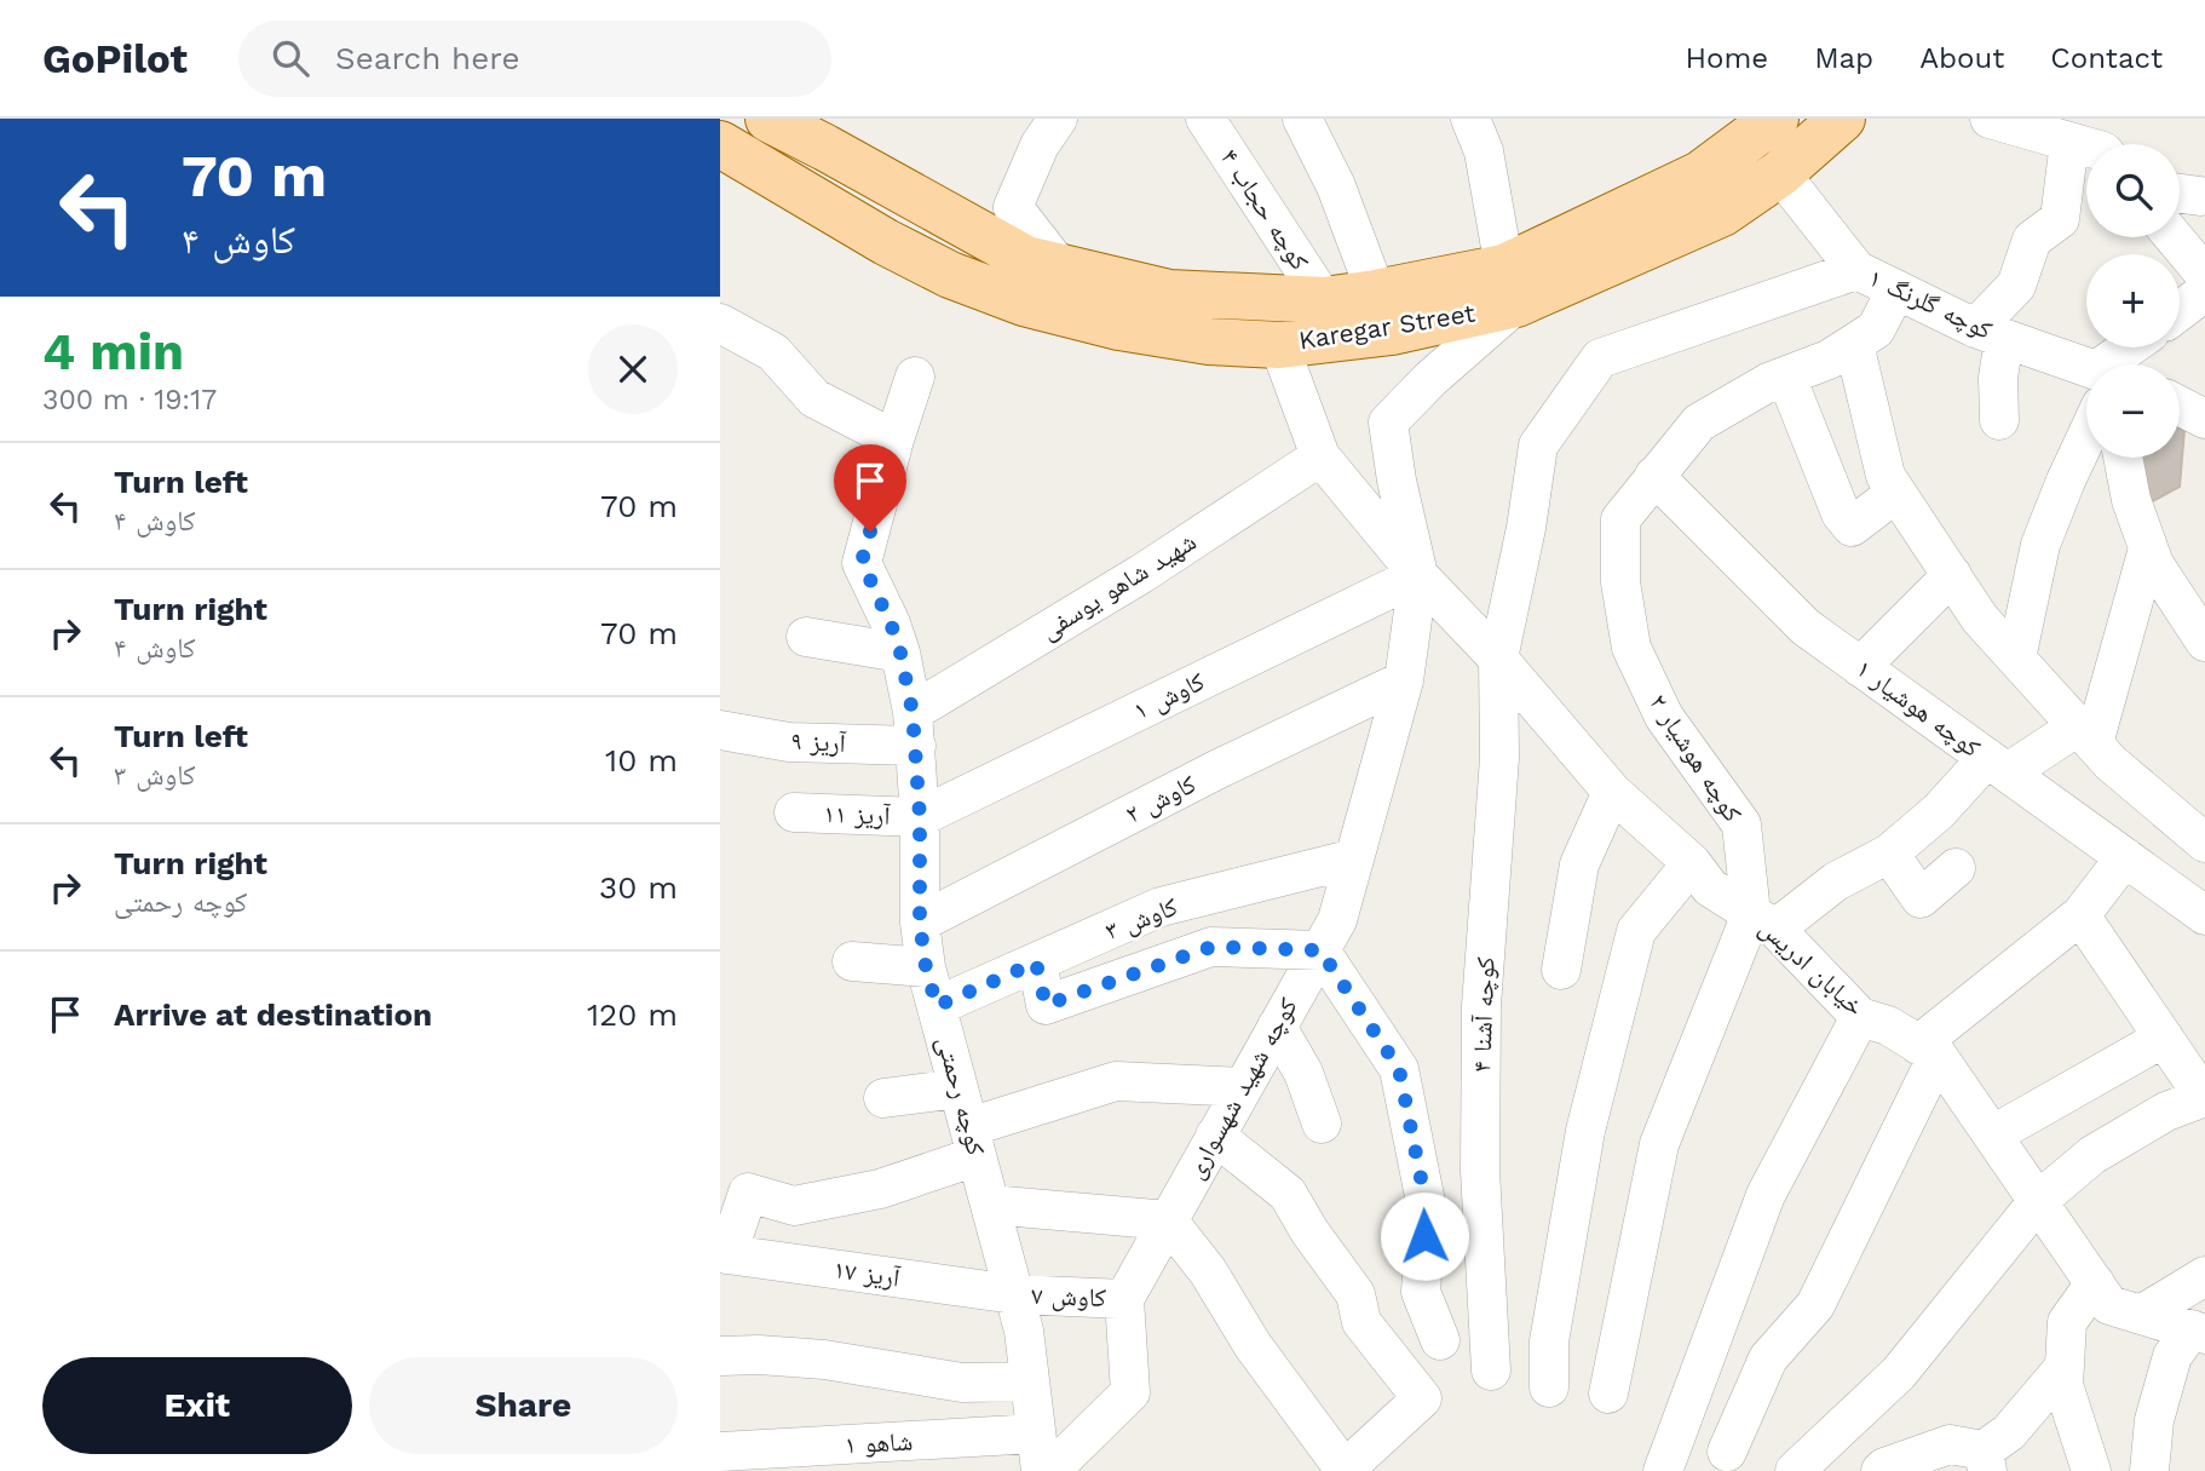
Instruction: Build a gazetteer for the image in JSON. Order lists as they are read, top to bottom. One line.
{"streets":{"main road":["Karegar Street"],"street":["کوچه حجاب ۴","کوچه گلرنگ ۱","شهید شاهو یوسفی","کاوش ۱","کوچه هوشیار ۱","آریز ۹","کوچه هوشیار ۲","کاوش ۲","آریز ۱۱","کاوش ۳","خیابان ادریس","کوچه آشنا ۴","کوچه شهید شهسواری","کوچه رحمتی","آریز ۱۷","کاوش ۷","شاهو ۱"]},"crossings":[["کوچه حجاب ۴","Karegar Street"],["کوچه گلرنگ ۱","Karegar Street"],["کوچه گلرنگ ۱","کوچه هوشیار ۲"],["کوچه گلرنگ ۱","کوچه آشنا ۴"],["Karegar Street","خیابان ادریس"],["شهید شاهو یوسفی","آریز ۹"],["شهید شاهو یوسفی","خیابان ادریس"],["شهید شاهو یوسفی","کوچه رحمتی"],["کاوش ۱","آریز ۱۱"],["کاوش ۱","خیابان ادریس"],["کاوش ۱","کوچه شهید شهسواری"],["کاوش ۱","کوچه رحمتی"],["کوچه هوشیار ۱","کوچه هوشیار ۲"],["آریز ۹","کوچه رحمتی"],["کوچه هوشیار ۲","خیابان ادریس"],["کاوش ۲","کوچه شهید شهسواری"],["کاوش ۲","کوچه رحمتی"],["آریز ۱۱","کوچه رحمتی"],["کاوش ۳","کوچه شهید شهسواری"],["کاوش ۳","کوچه رحمتی"],["خیابان ادریس","کوچه آشنا ۴"],["خیابان ادریس","کوچه شهید شهسواری"],["کوچه شهید شهسواری","کاوش ۷"],["کوچه رحمتی","آریز ۱۷"],["کوچه رحمتی","کاوش ۷"],["کوچه رحمتی","شاهو ۱"],["آریز ۱۷","کاوش ۷"]],"page":{"header":"GoPilot","search":"Search here","nav":["Home","Map","About","Contact"],"turn":["70 m","کاوش ۴"],"map_buttons":["+","−"],"heading":["4 min","300 m · 19:17"],"list":[{"name":"Turn left","note":"کاوش ۴","value":"70 m"},{"name":"Turn right","note":"کاوش ۴","value":"70 m"},{"name":"Turn left","note":"کاوش ۳","value":"10 m"},{"name":"Turn right","note":"کوچه رحمتی","value":"30 m"},{"name":"Arrive at destination","value":"120 m"}],"buttons":["Exit","Share"]}}
